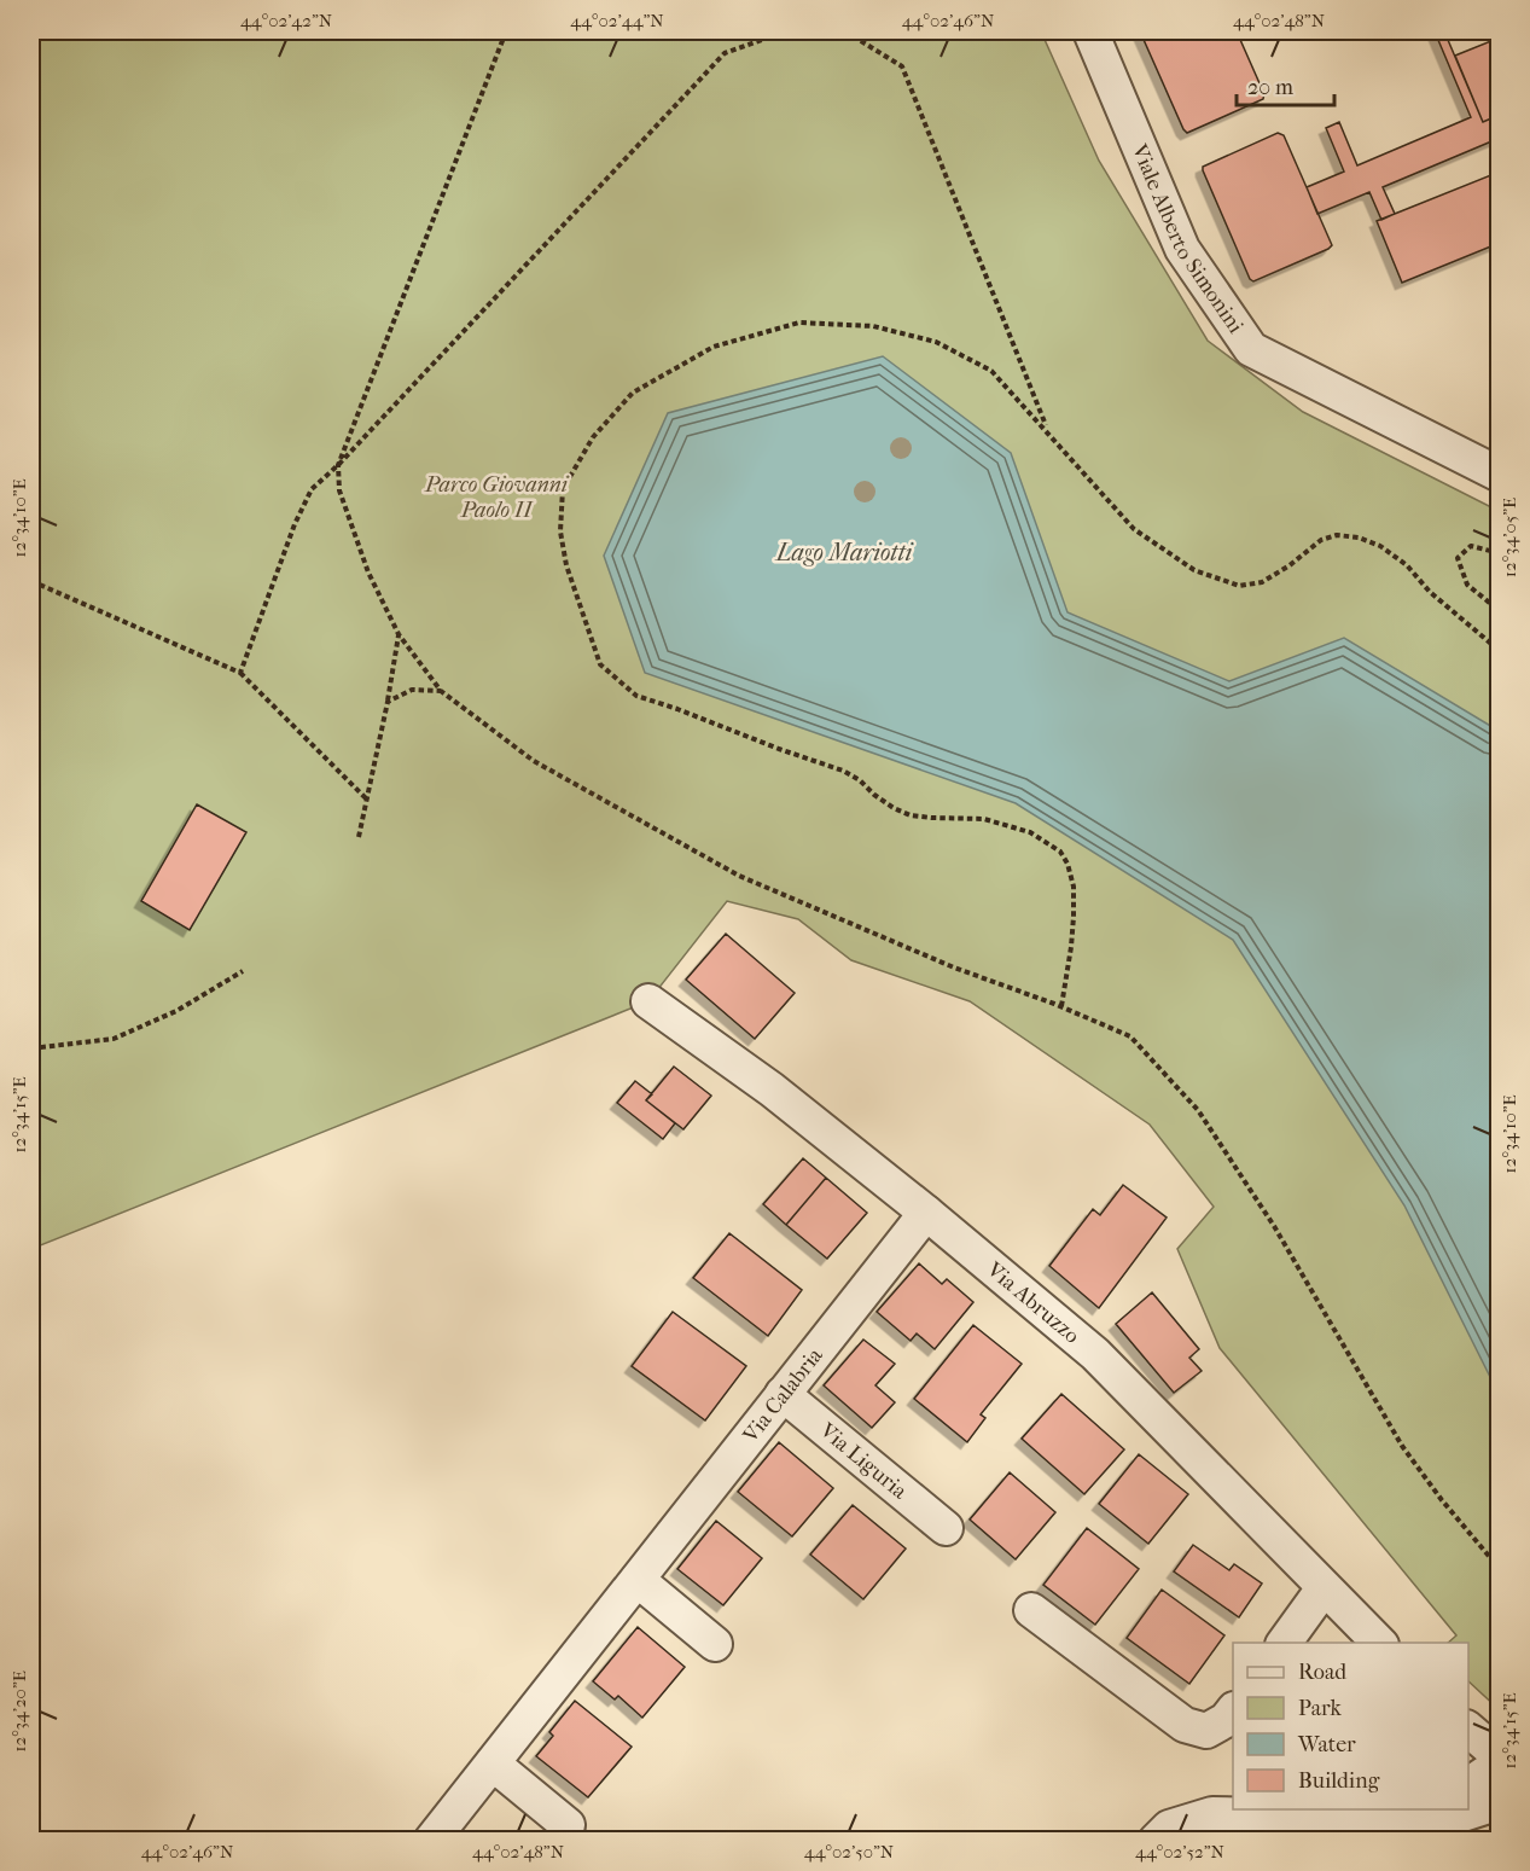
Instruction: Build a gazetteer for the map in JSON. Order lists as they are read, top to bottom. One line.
{"streets":{"street":["Viale Alberto Simonini","Via Abruzzo","Via Calabria","Via Liguria"]},"crossings":[["Via Abruzzo","Via Calabria"],["Via Calabria","Via Liguria"]],"water":["Lago Mariotti"],"parks":["Parco Giovanni Paolo II"],"legend":["Road","Park","Water","Building"],"scale_bar":"20 m","coordinates":["44°02'42\"N","44°02'44\"N","44°02'46\"N","44°02'48\"N","12°34'10\"E","12°34'05\"E","12°34'15\"E","12°34'20\"E","44°02'50\"N","44°02'52\"N"]}
